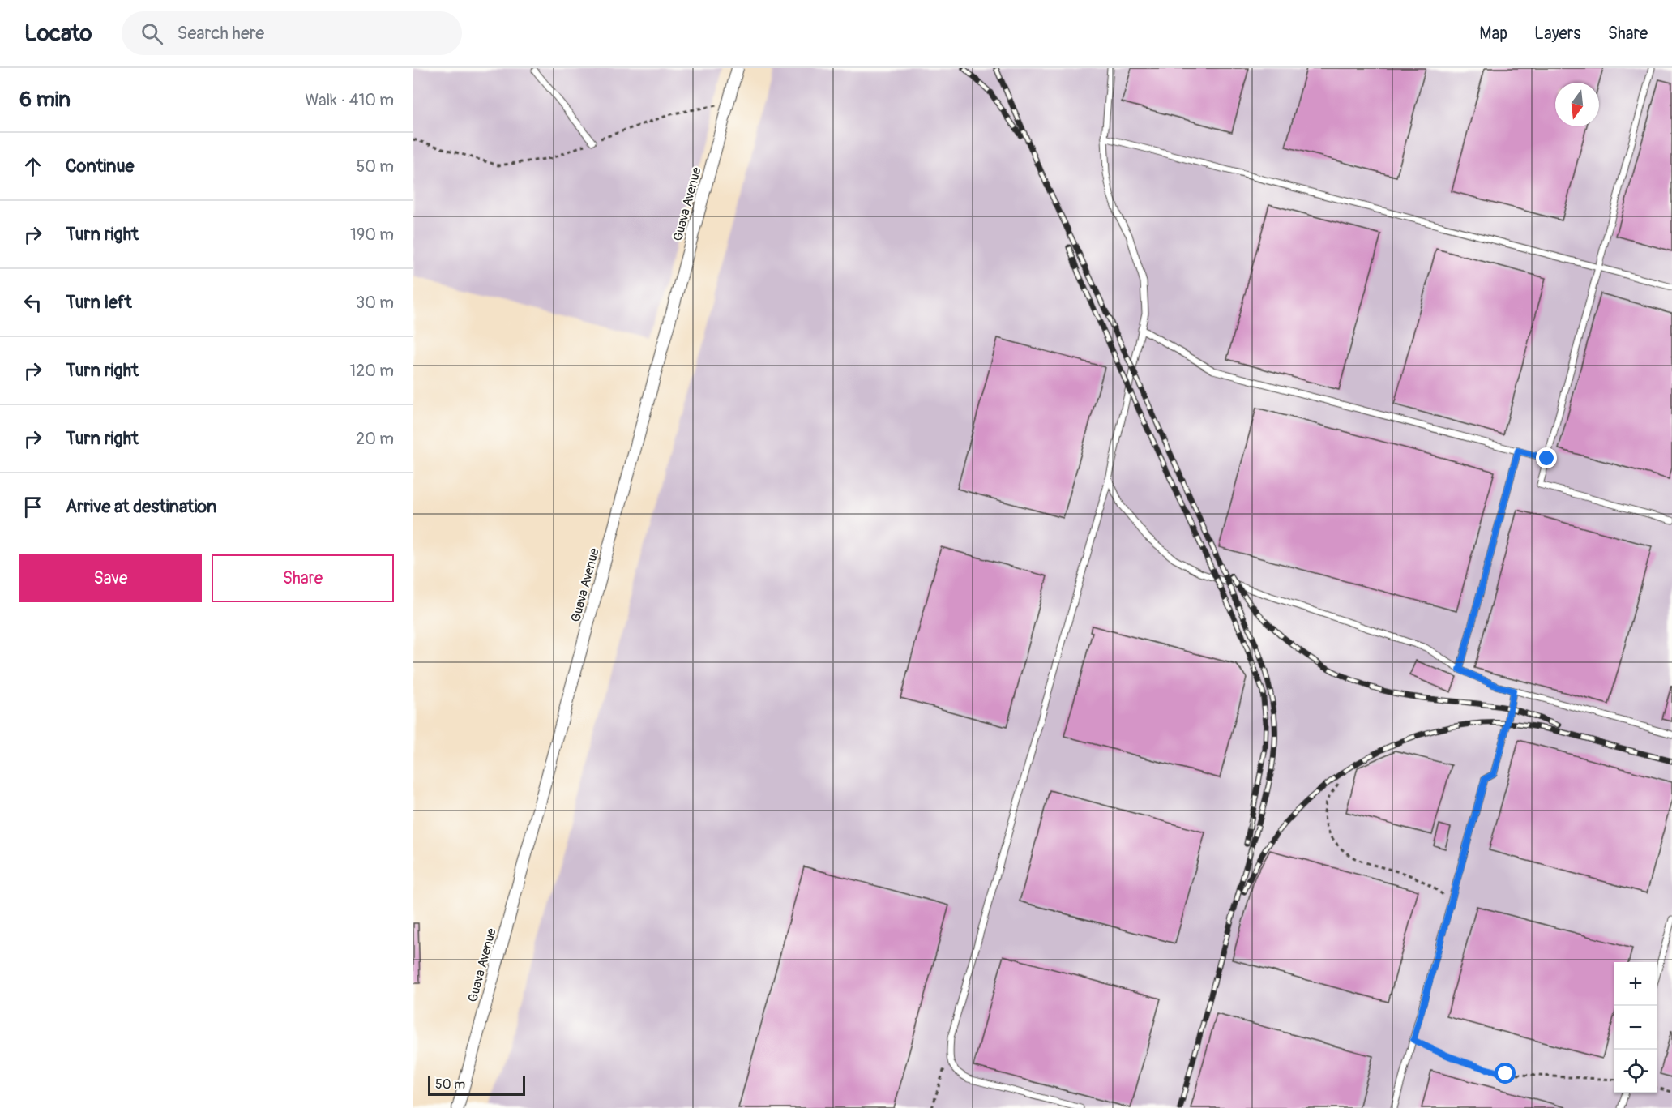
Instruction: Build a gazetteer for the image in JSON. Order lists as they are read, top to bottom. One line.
{"streets":{"street":["Guava Avenue"]},"scale_bar":"50 m","north":"bottom","page":{"header":"Locato","search":"Search here","nav":["Map","Layers","Share"],"heading":["6 min","Walk · 410 m"],"list":[["Continue","50 m"],["Turn right","190 m"],["Turn left","30 m"],["Turn right","120 m"],["Turn right","20 m"],"Arrive at destination"],"buttons":["Save","Share"],"map_buttons":["+","−"],"scale":"50 m"}}
